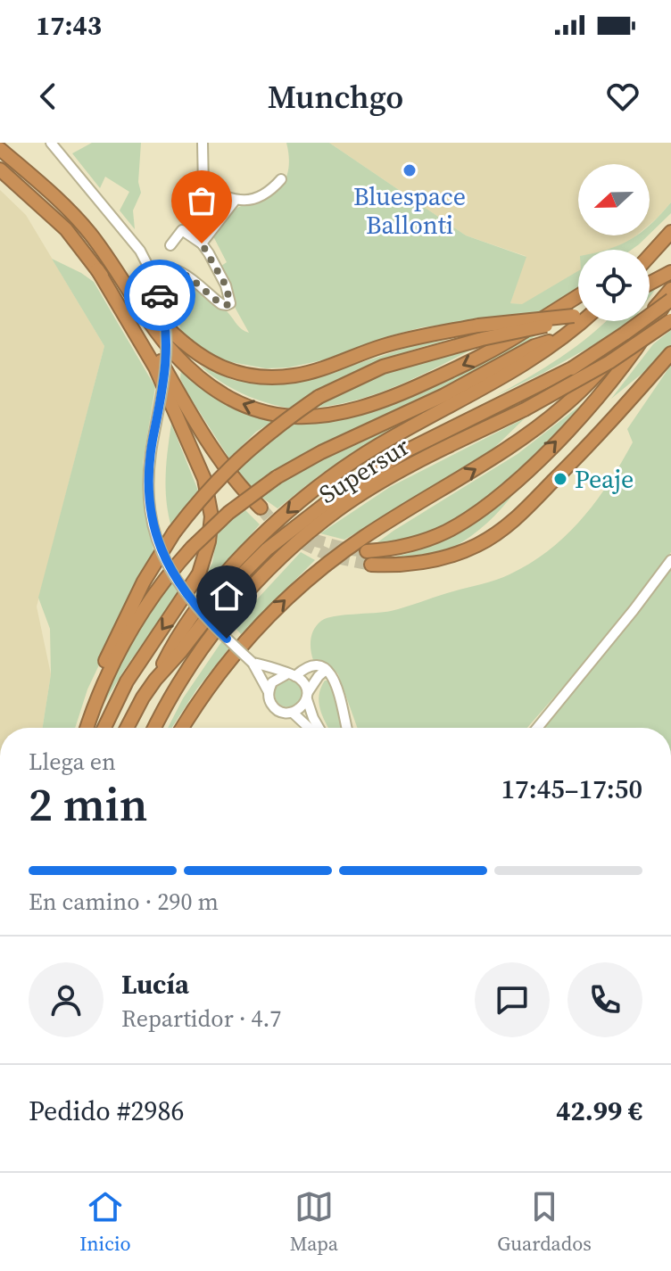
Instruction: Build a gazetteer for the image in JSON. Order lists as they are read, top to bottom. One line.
{"streets":{"highway":["Supersur"]},"places":["Bluespace Ballonti","Peaje"],"north":"left","page":{"status":"17:43","header":"Munchgo","heading":["2 min","Llega en","17:45–17:50"],"panel":["Lucía","Repartidor · 4.7","Pedido #2986","42.99 €"],"bar":"En camino · 290 m","tabs":["Inicio","Mapa","Guardados"]}}
